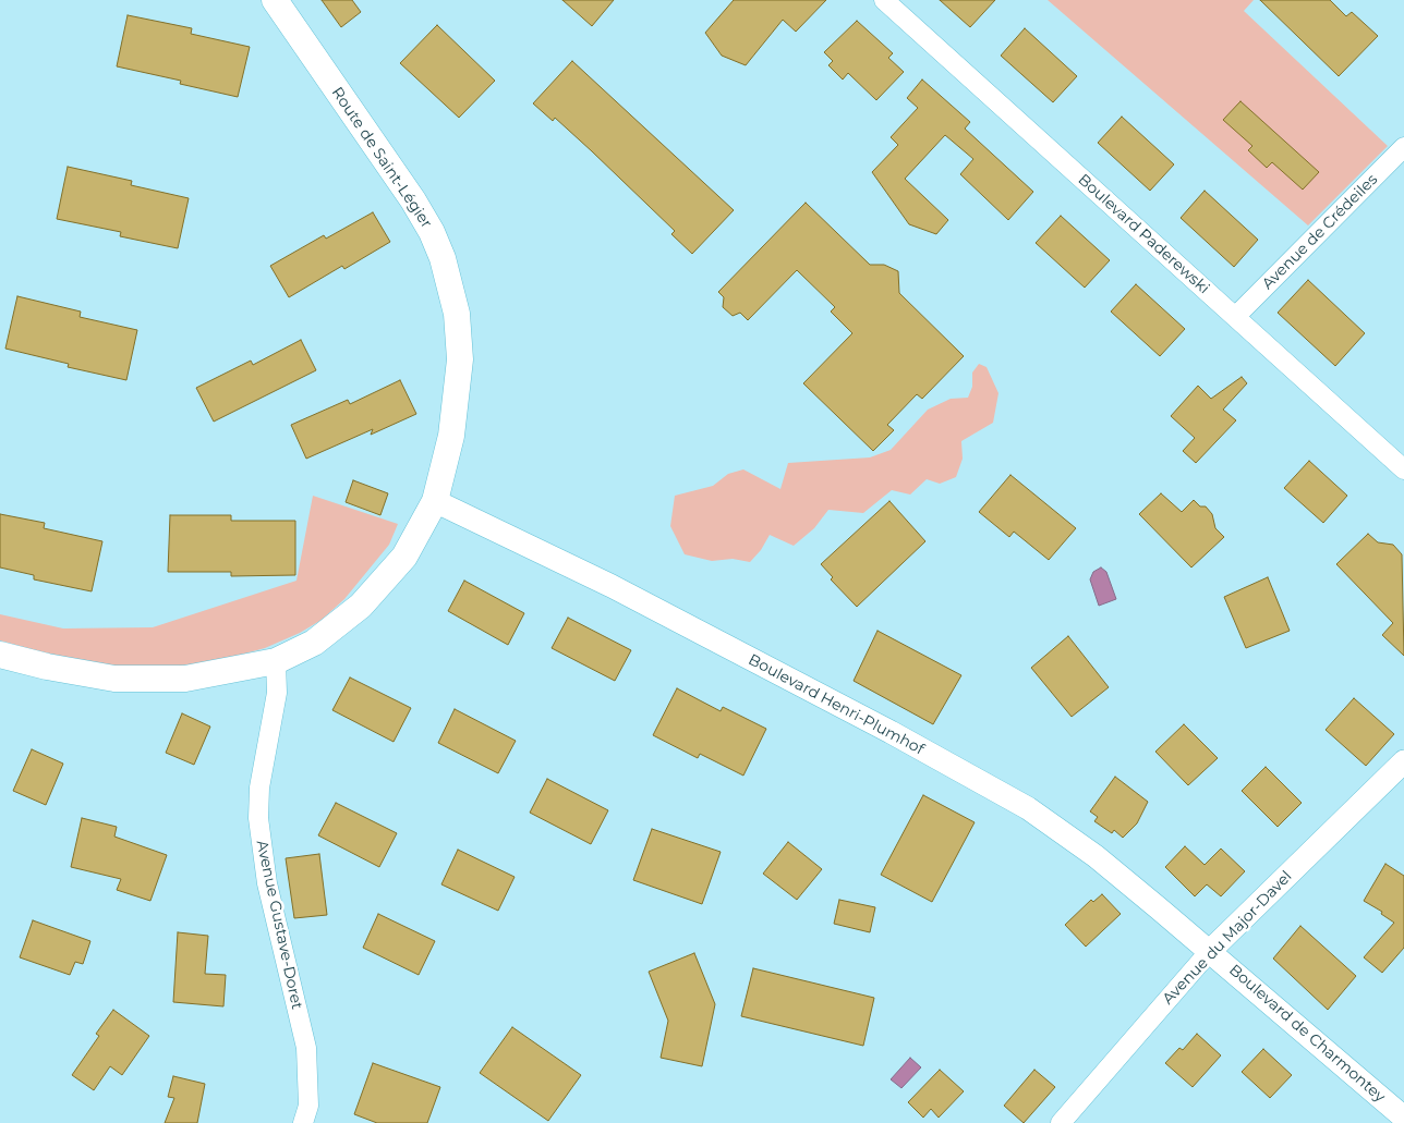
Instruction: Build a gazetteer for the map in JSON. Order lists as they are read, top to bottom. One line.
{"streets":{"main road":["Route de Saint-Légier"],"street":["Avenue de Crédeiles","Boulevard Paderewski","Boulevard Henri-Plumhof","Avenue Gustave-Doret","Avenue du Major-Davel","Boulevard de Charmontey"]},"crossings":[["Route de Saint-Légier","Boulevard Henri-Plumhof"],["Route de Saint-Légier","Avenue Gustave-Doret"],["Avenue de Crédeiles","Boulevard Paderewski"],["Boulevard Henri-Plumhof","Avenue du Major-Davel"],["Boulevard Henri-Plumhof","Boulevard de Charmontey"],["Avenue du Major-Davel","Boulevard de Charmontey"]]}
